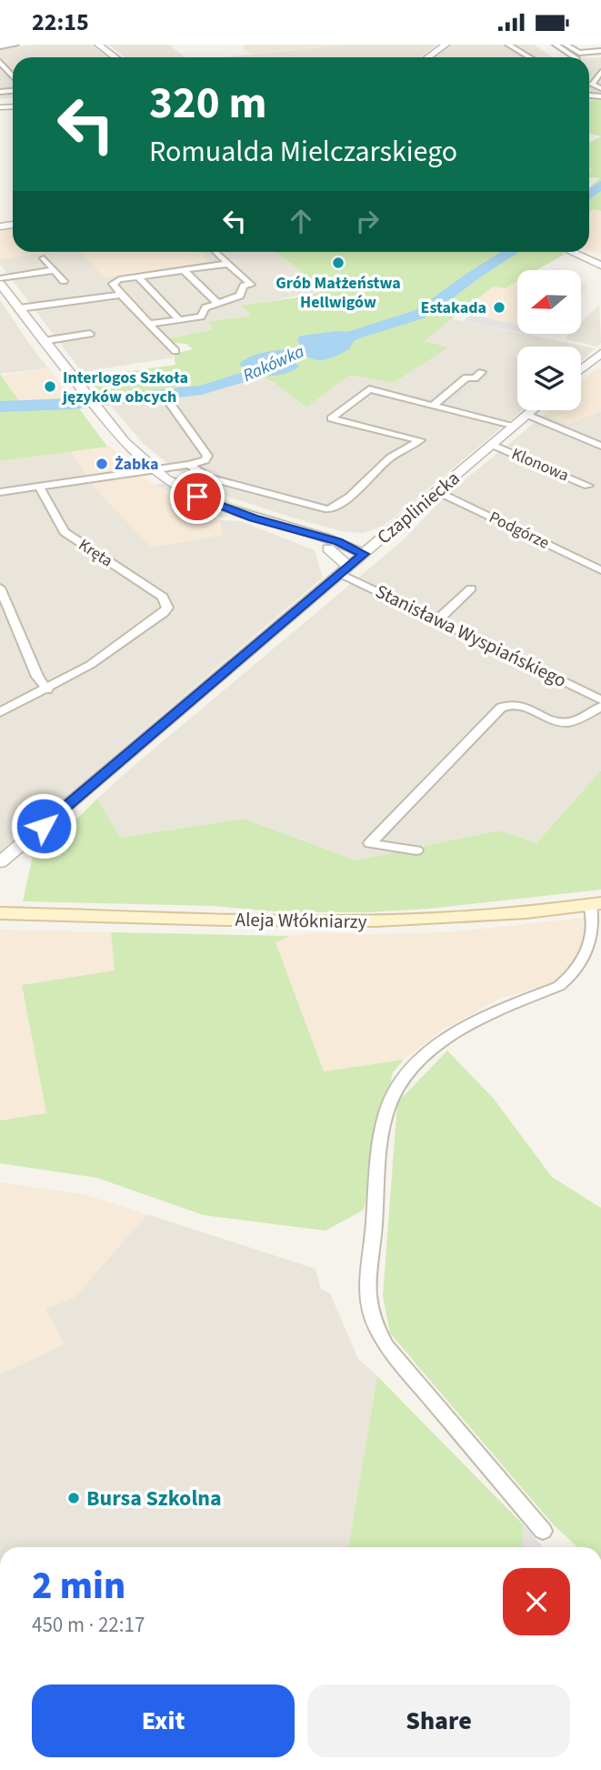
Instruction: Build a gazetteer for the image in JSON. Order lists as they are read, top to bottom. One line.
{"streets":{"main road":["Aleja Włókniarzy"],"street":["Klonowa","Czapliniecka","Podgórze","Kręta","Stanisława Wyspiańskiego"]},"crossings":[["Klonowa","Czapliniecka"],["Czapliniecka","Podgórze"],["Czapliniecka","Stanisława Wyspiańskiego"]],"water":["Rakówka"],"places":["Grób Małżeństwa Hellwigów","Estakada","Interlogos Szkoła języków obcych","Żabka","Bursa Szkolna"],"north":"left","page":{"status":"22:15","turn":["320 m","Romualda Mielczarskiego"],"heading":["2 min","450 m · 22:17"],"buttons":["Exit","Share"]}}
